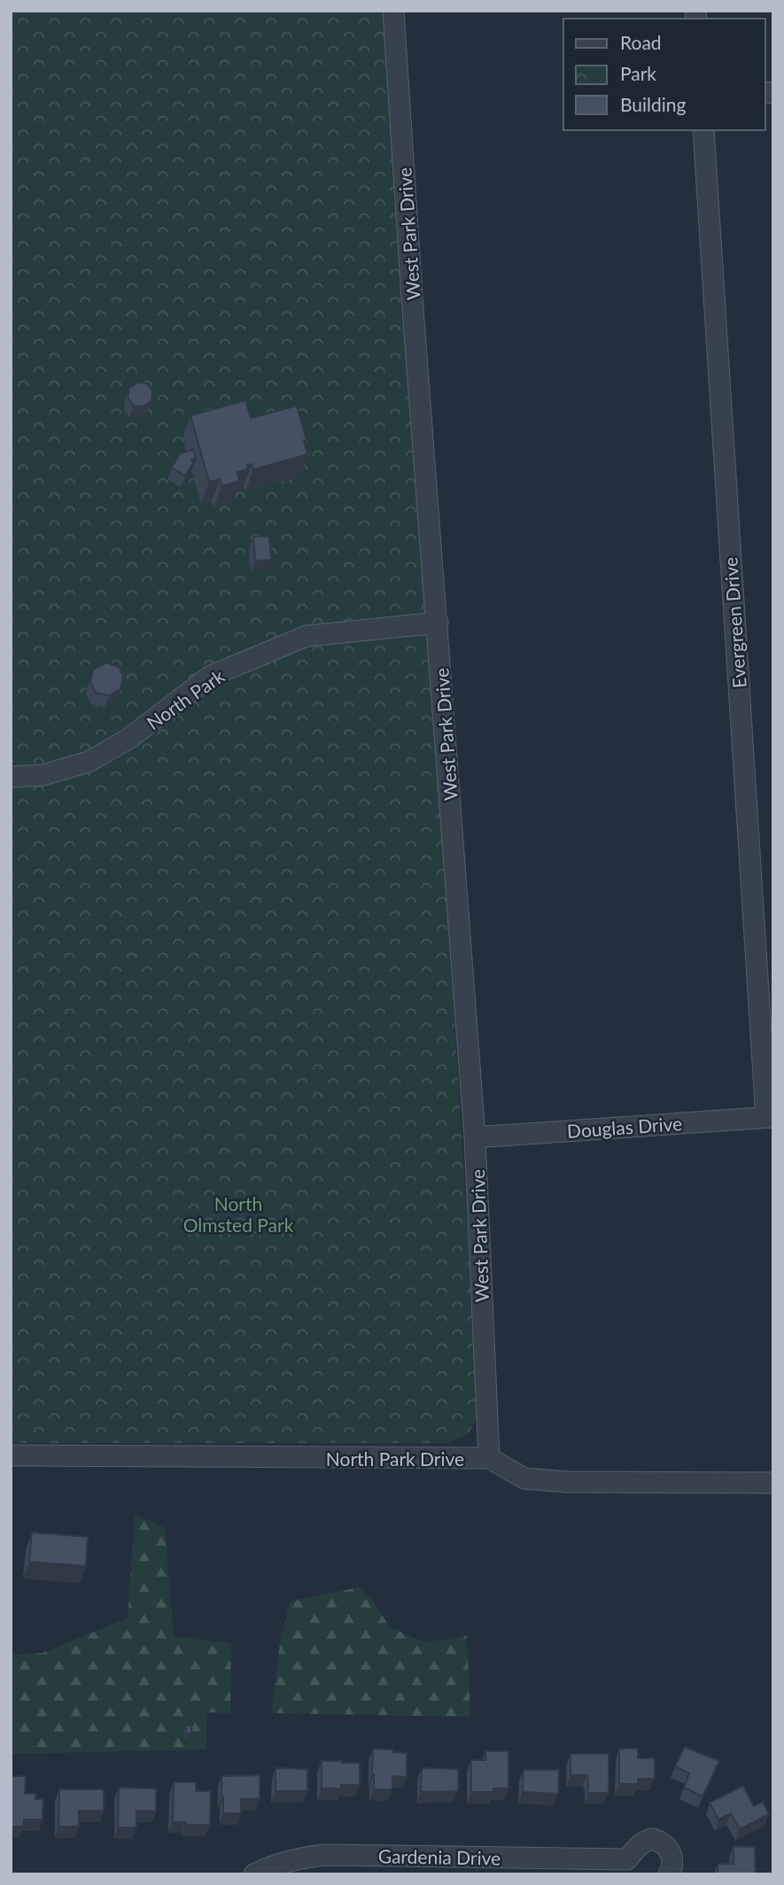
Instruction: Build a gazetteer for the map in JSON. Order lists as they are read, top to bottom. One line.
{"streets":{"street":["West Park Drive","Evergreen Drive","North Park","Douglas Drive","North Park Drive","Gardenia Drive"]},"crossings":[["West Park Drive","North Park"],["West Park Drive","Douglas Drive"],["West Park Drive","North Park Drive"],["Evergreen Drive","Douglas Drive"]],"parks":["North Olmsted Park"],"legend":["Road","Park","Building"]}
